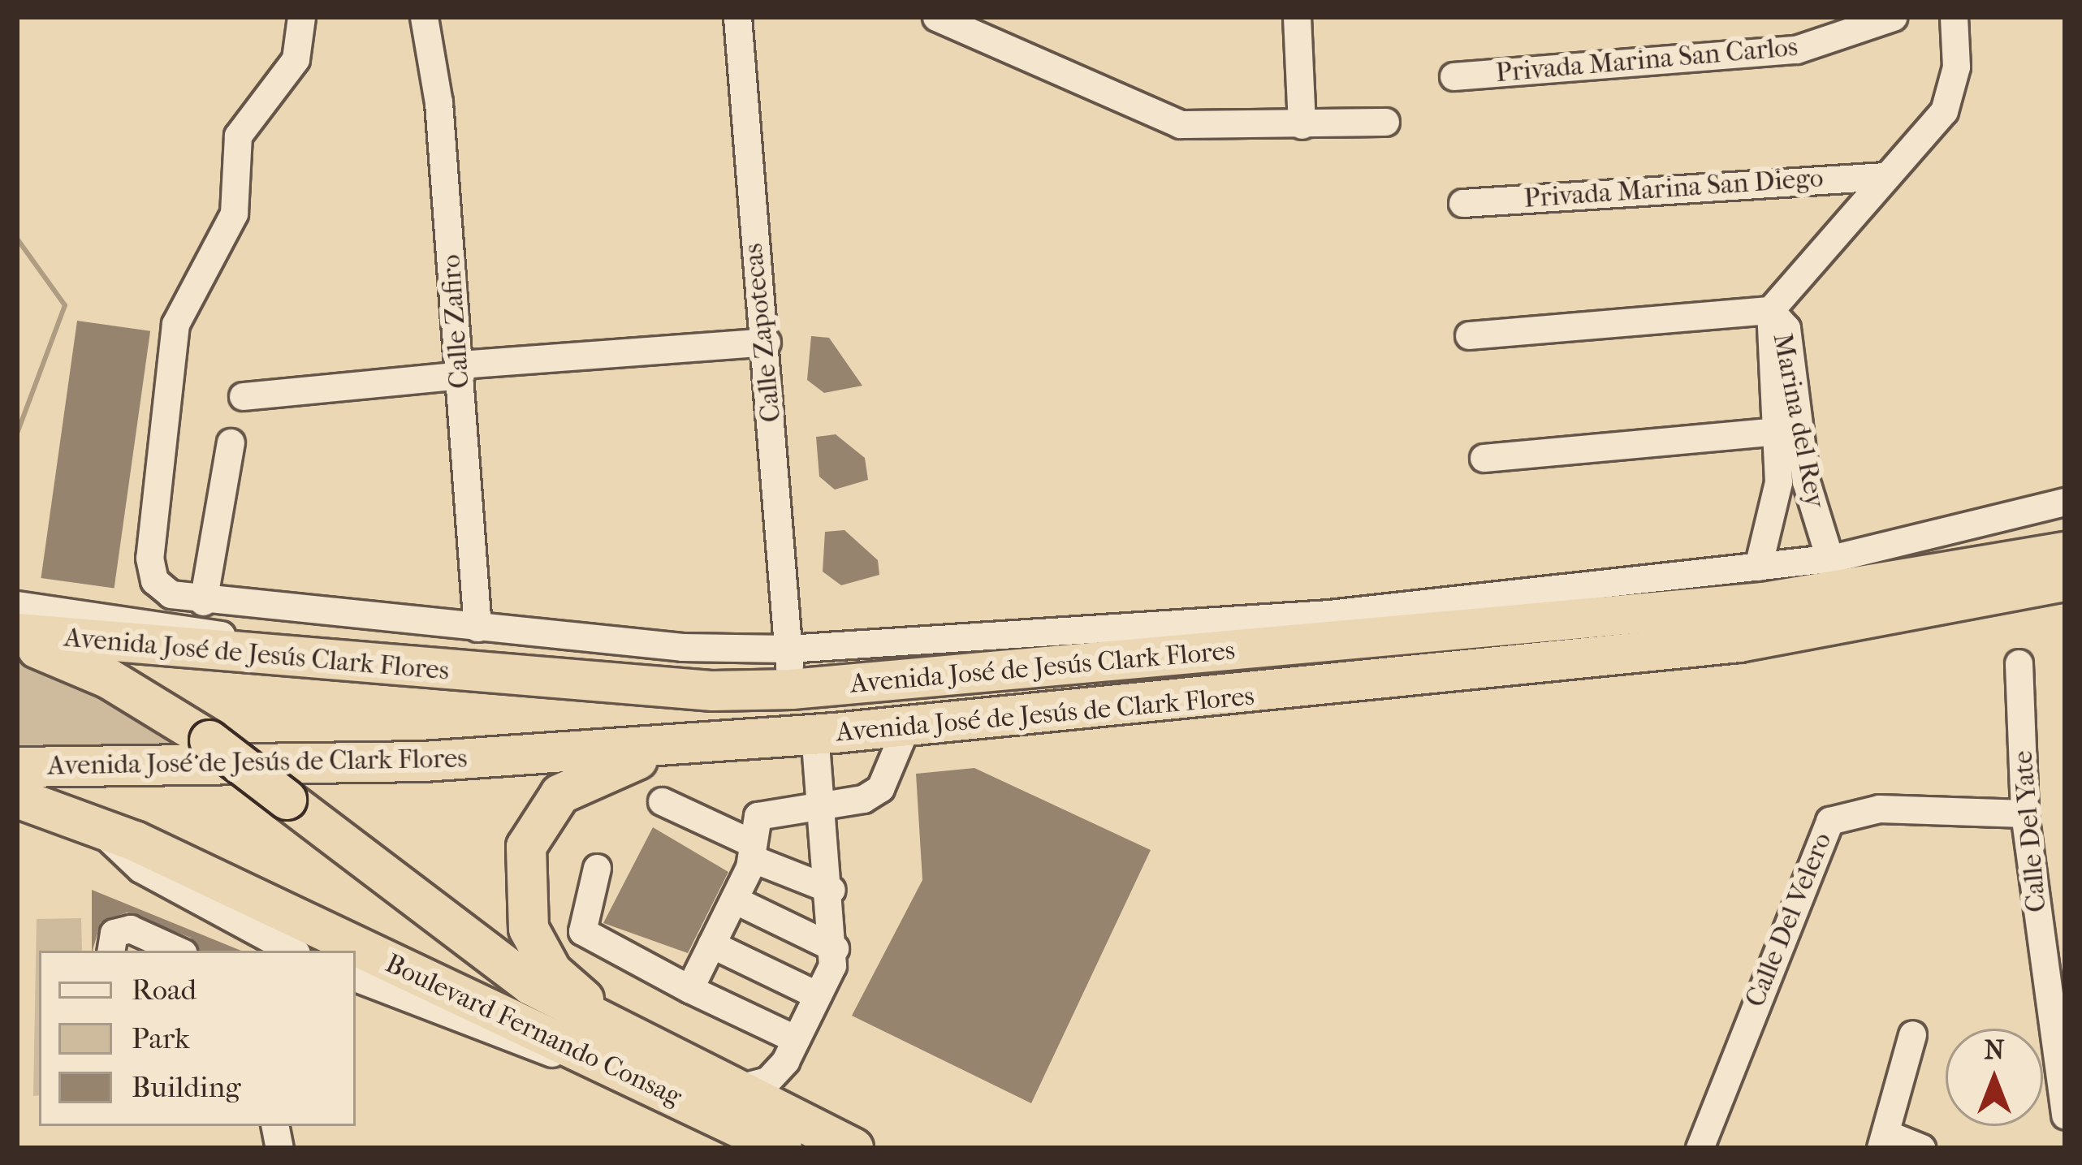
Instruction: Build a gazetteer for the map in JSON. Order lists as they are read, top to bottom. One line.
{"streets":{"highway":["Avenida José de Jesús Clark Flores","Avenida José de Jesús de Clark Flores","Boulevard Fernando Consag"],"street":["Privada Marina San Carlos","Privada Marina San Diego","Calle Zafiro","Calle Zapotecas","Marina del Rey","Calle Del Yate","Calle Del Velero"]},"crossings":[["Calle Zapotecas","Avenida José de Jesús Clark Flores"],["Marina del Rey","Avenida José de Jesús Clark Flores"],["Calle Del Yate","Calle Del Velero"]],"legend":["Road","Park","Building"],"north":"top"}
